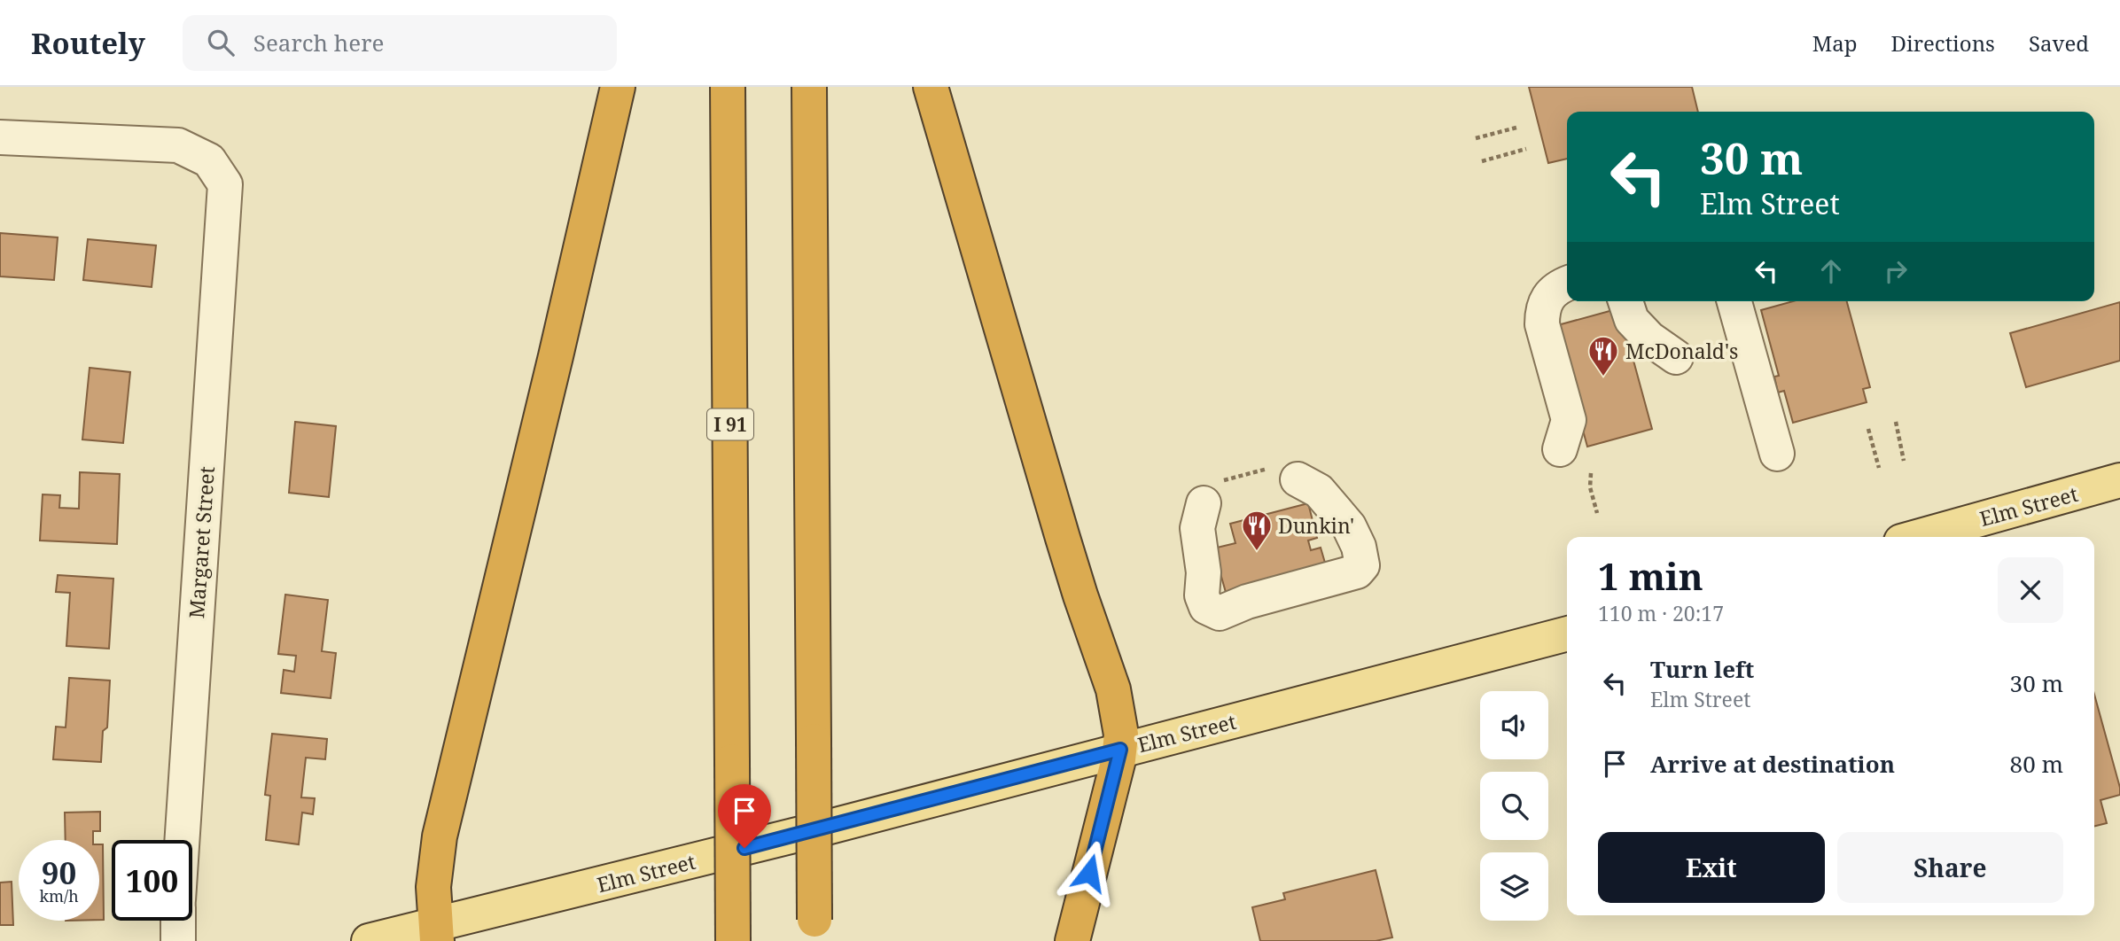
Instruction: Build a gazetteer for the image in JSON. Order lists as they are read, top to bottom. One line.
{"streets":{"highway":["I 91"],"main road":["Elm Street"],"street":["Margaret Street"]},"places":{"restaurant":["McDonald's","Dunkin'"]},"page":{"header":"Routely","search":"Search here","nav":["Map","Directions","Saved"],"turn":["30 m","Elm Street"],"heading":["1 min","110 m · 20:17"],"list":[{"name":"Turn left","note":"Elm Street","value":"30 m"},{"name":"Arrive at destination","value":"80 m"}],"buttons":["Exit","Share"],"speed":"90 km/h","limit":"100"}}
